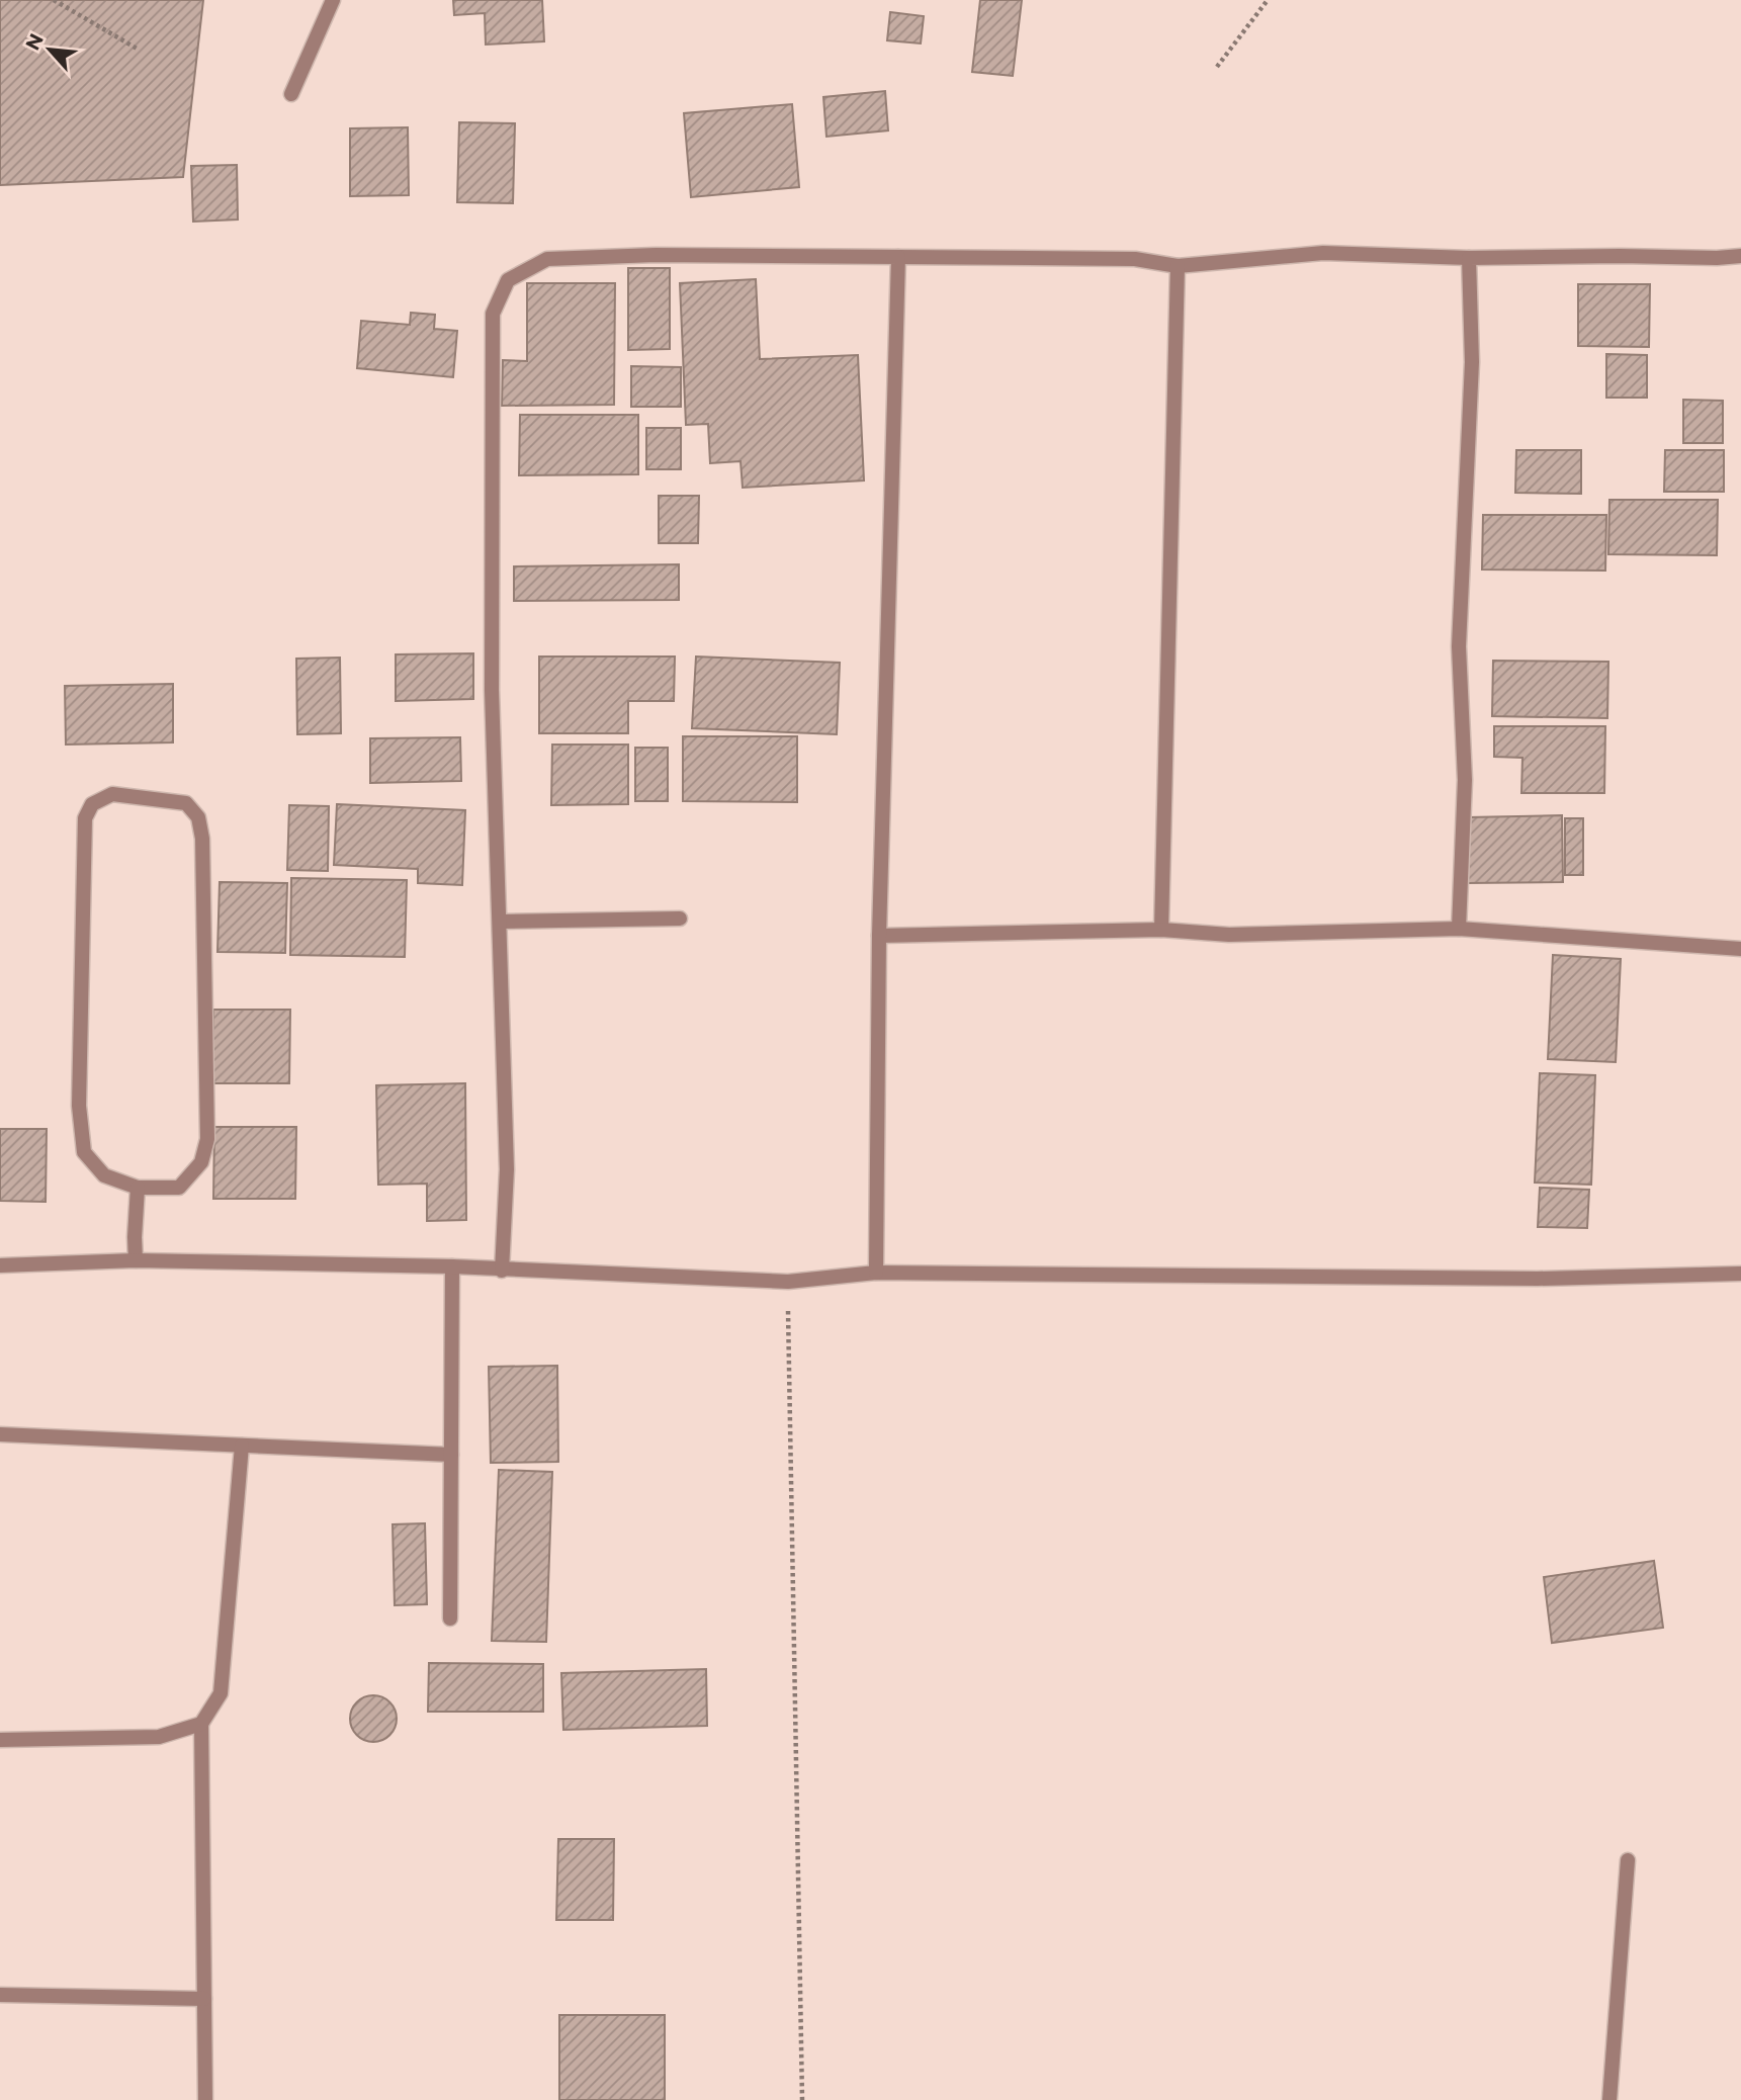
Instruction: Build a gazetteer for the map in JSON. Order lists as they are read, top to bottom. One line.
{"north":"top left"}
